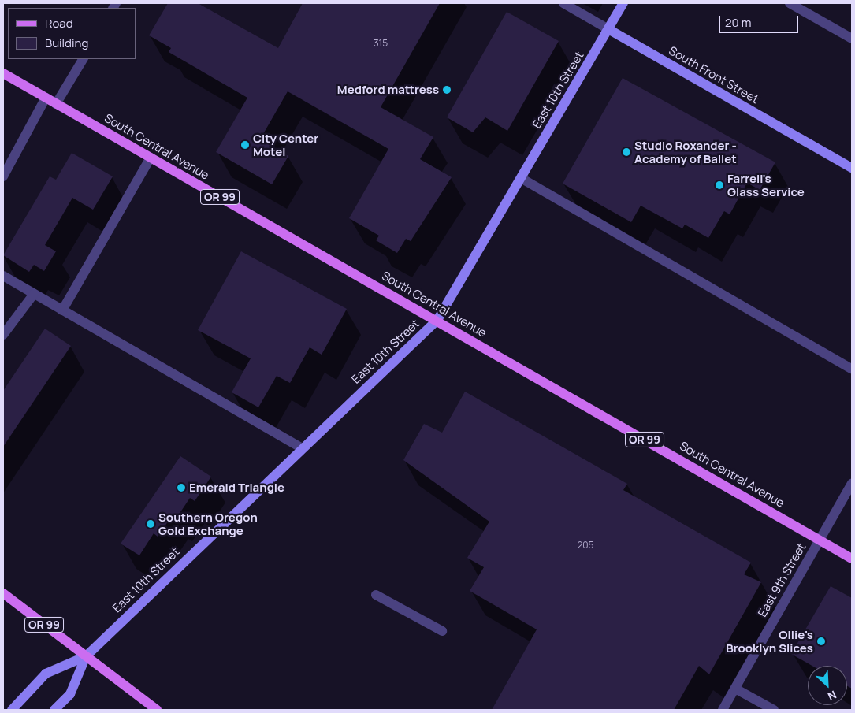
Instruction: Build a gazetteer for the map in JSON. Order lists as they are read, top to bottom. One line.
{"streets":{"main road":["South Central Avenue","OR 99"],"street":["South Front Street","East 10th Street","East 9th Street"]},"crossings":[["South Front Street","East 10th Street"],["East 10th Street","South Central Avenue"],["East 10th Street","OR 99"],["South Central Avenue","East 9th Street"]],"places":["Medford mattress","City Center Motel","Studio Roxander - Academy of Ballet","Farrell's Glass Service","Emerald Triangle","Southern Oregon Gold Exchange","Ollie's Brooklyn Slices"],"house_numbers":["315","205"],"legend":["Road","Building"],"scale_bar":"20 m","north":"bottom right"}
